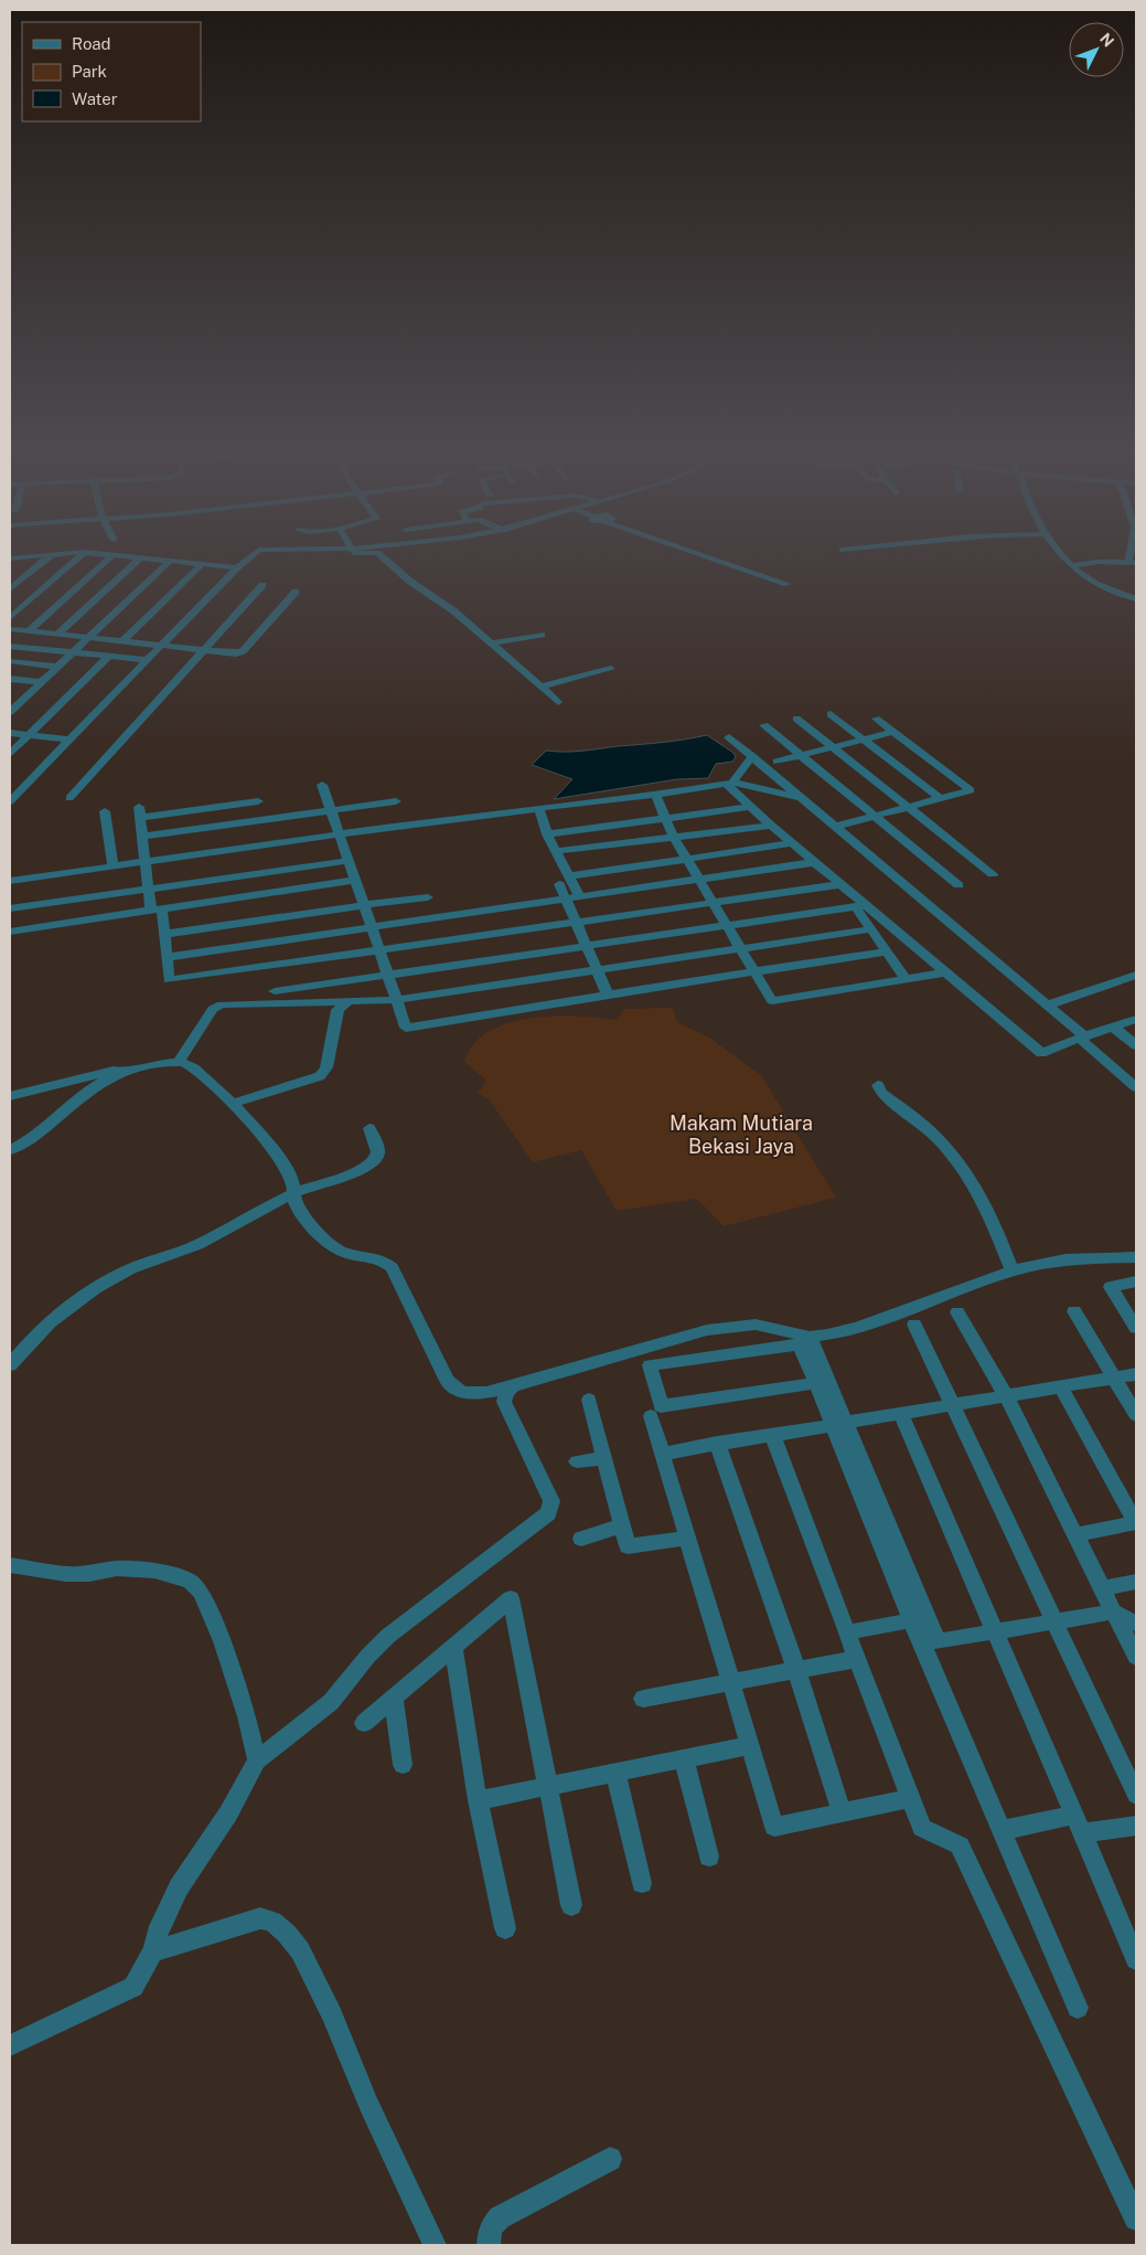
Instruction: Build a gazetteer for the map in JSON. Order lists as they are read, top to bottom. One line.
{"parks":["Makam Mutiara Bekasi Jaya"],"legend":["Road","Park","Water"],"north":"top right"}
